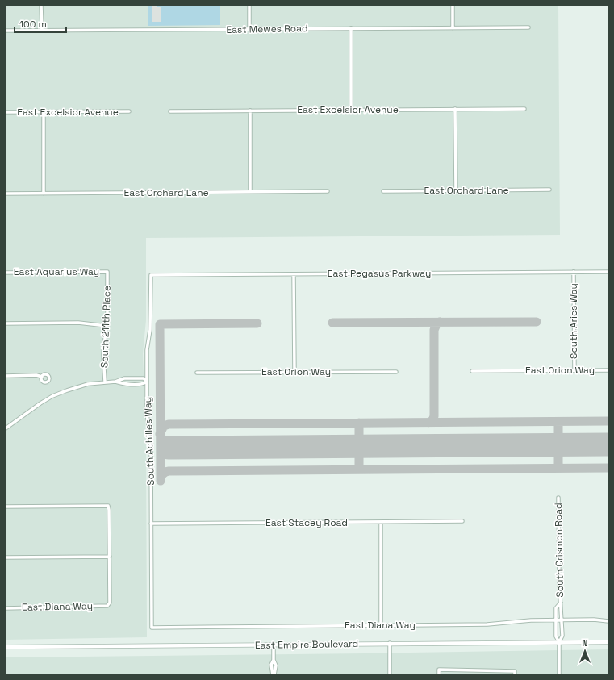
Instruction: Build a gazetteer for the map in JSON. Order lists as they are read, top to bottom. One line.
{"streets":{"street":["East Mewes Road","East Excelsior Avenue","East Orchard Lane","East Aquarius Way","East Pegasus Parkway","South Aries Way","South 211th Place","East Orion Way","South Achilles Way","East Stacey Road","South Crismon Road","East Diana Way","East Empire Boulevard"]},"crossings":[["East Aquarius Way","South 211th Place"],["East Pegasus Parkway","South Aries Way"],["East Pegasus Parkway","South Achilles Way"],["South Aries Way","East Orion Way"],["South Achilles Way","East Stacey Road"],["South Achilles Way","East Diana Way"],["South Crismon Road","East Diana Way"],["South Crismon Road","East Empire Boulevard"]],"scale_bar":"100 m","north":"top"}
